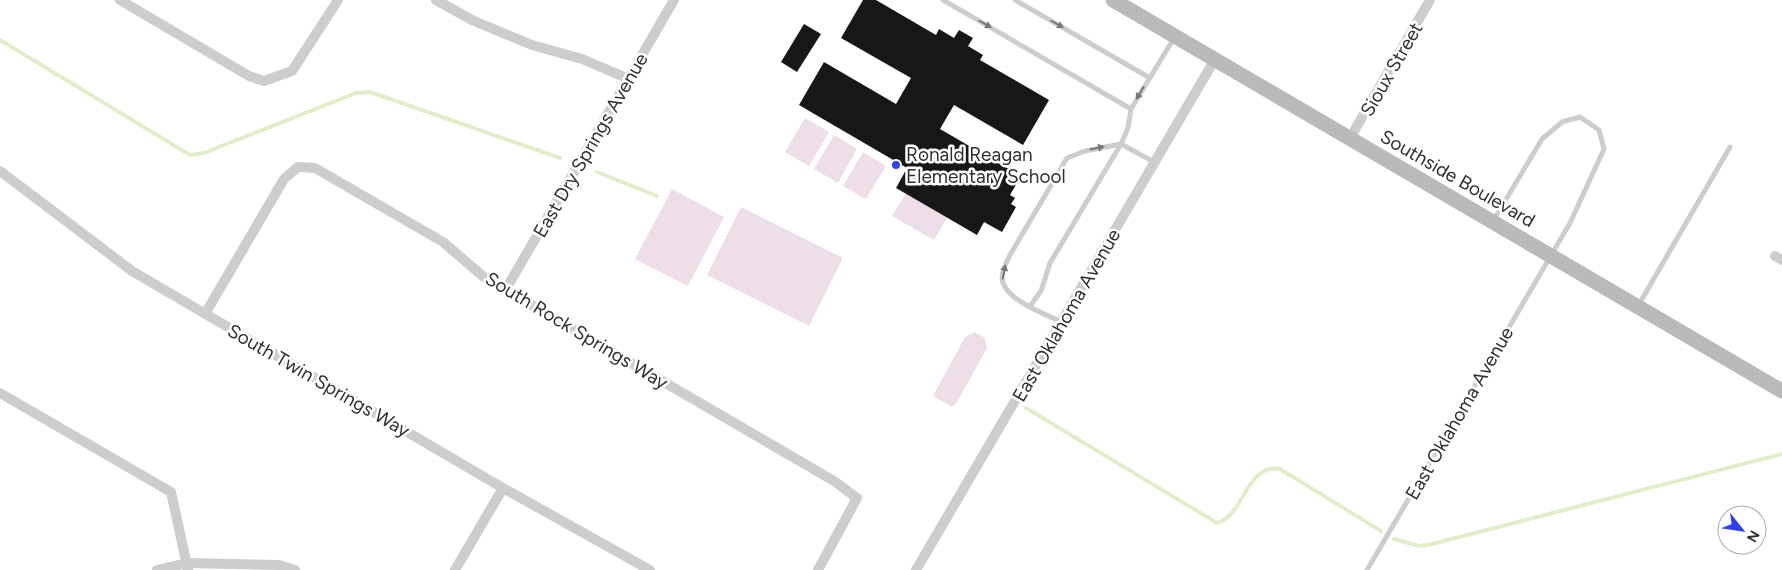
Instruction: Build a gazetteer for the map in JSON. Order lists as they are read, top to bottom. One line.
{"streets":{"main road":["Southside Boulevard"],"street":["Sioux Street","East Dry Springs Avenue","East Oklahoma Avenue","South Rock Springs Way","South Twin Springs Way"]},"crossings":[["Sioux Street","Southside Boulevard"],["East Dry Springs Avenue","South Rock Springs Way"],["Southside Boulevard","East Oklahoma Avenue"],["South Rock Springs Way","South Twin Springs Way"]],"places":["Ronald Reagan Elementary School"],"north":"bottom right"}
